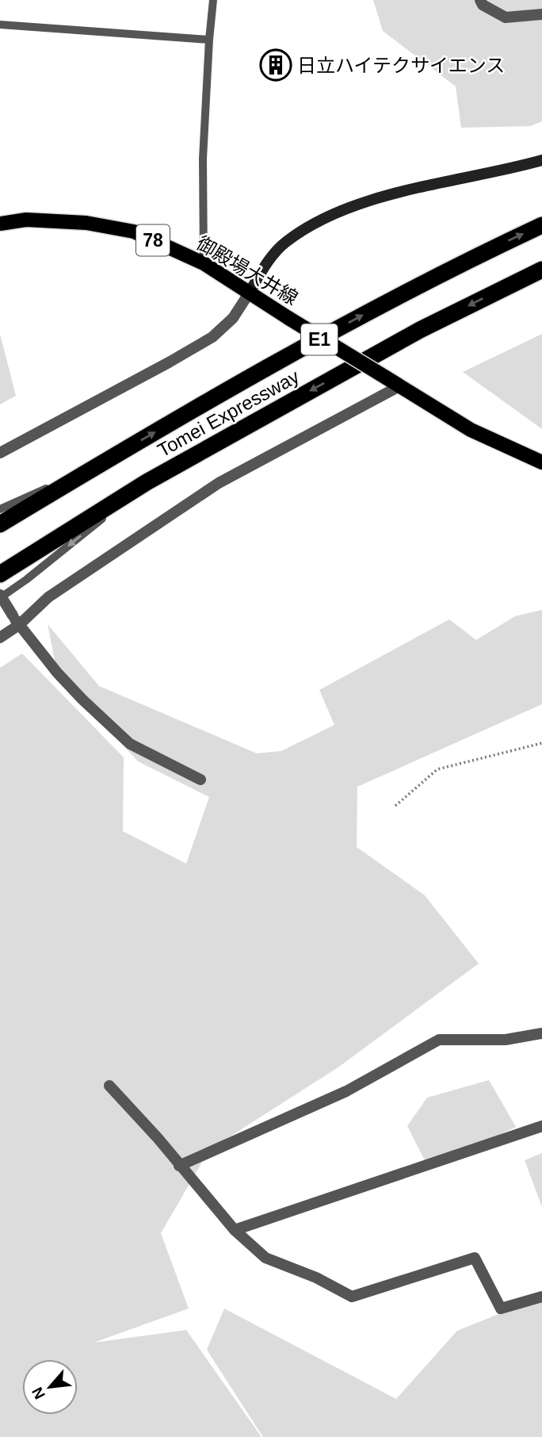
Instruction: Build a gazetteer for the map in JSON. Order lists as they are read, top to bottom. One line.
{"streets":{"highway":["E1","Tomei Expressway"],"main road":["78","御殿場大井線"]},"places":{"building":["日立ハイテクサイエンス"]},"north":"bottom left"}
